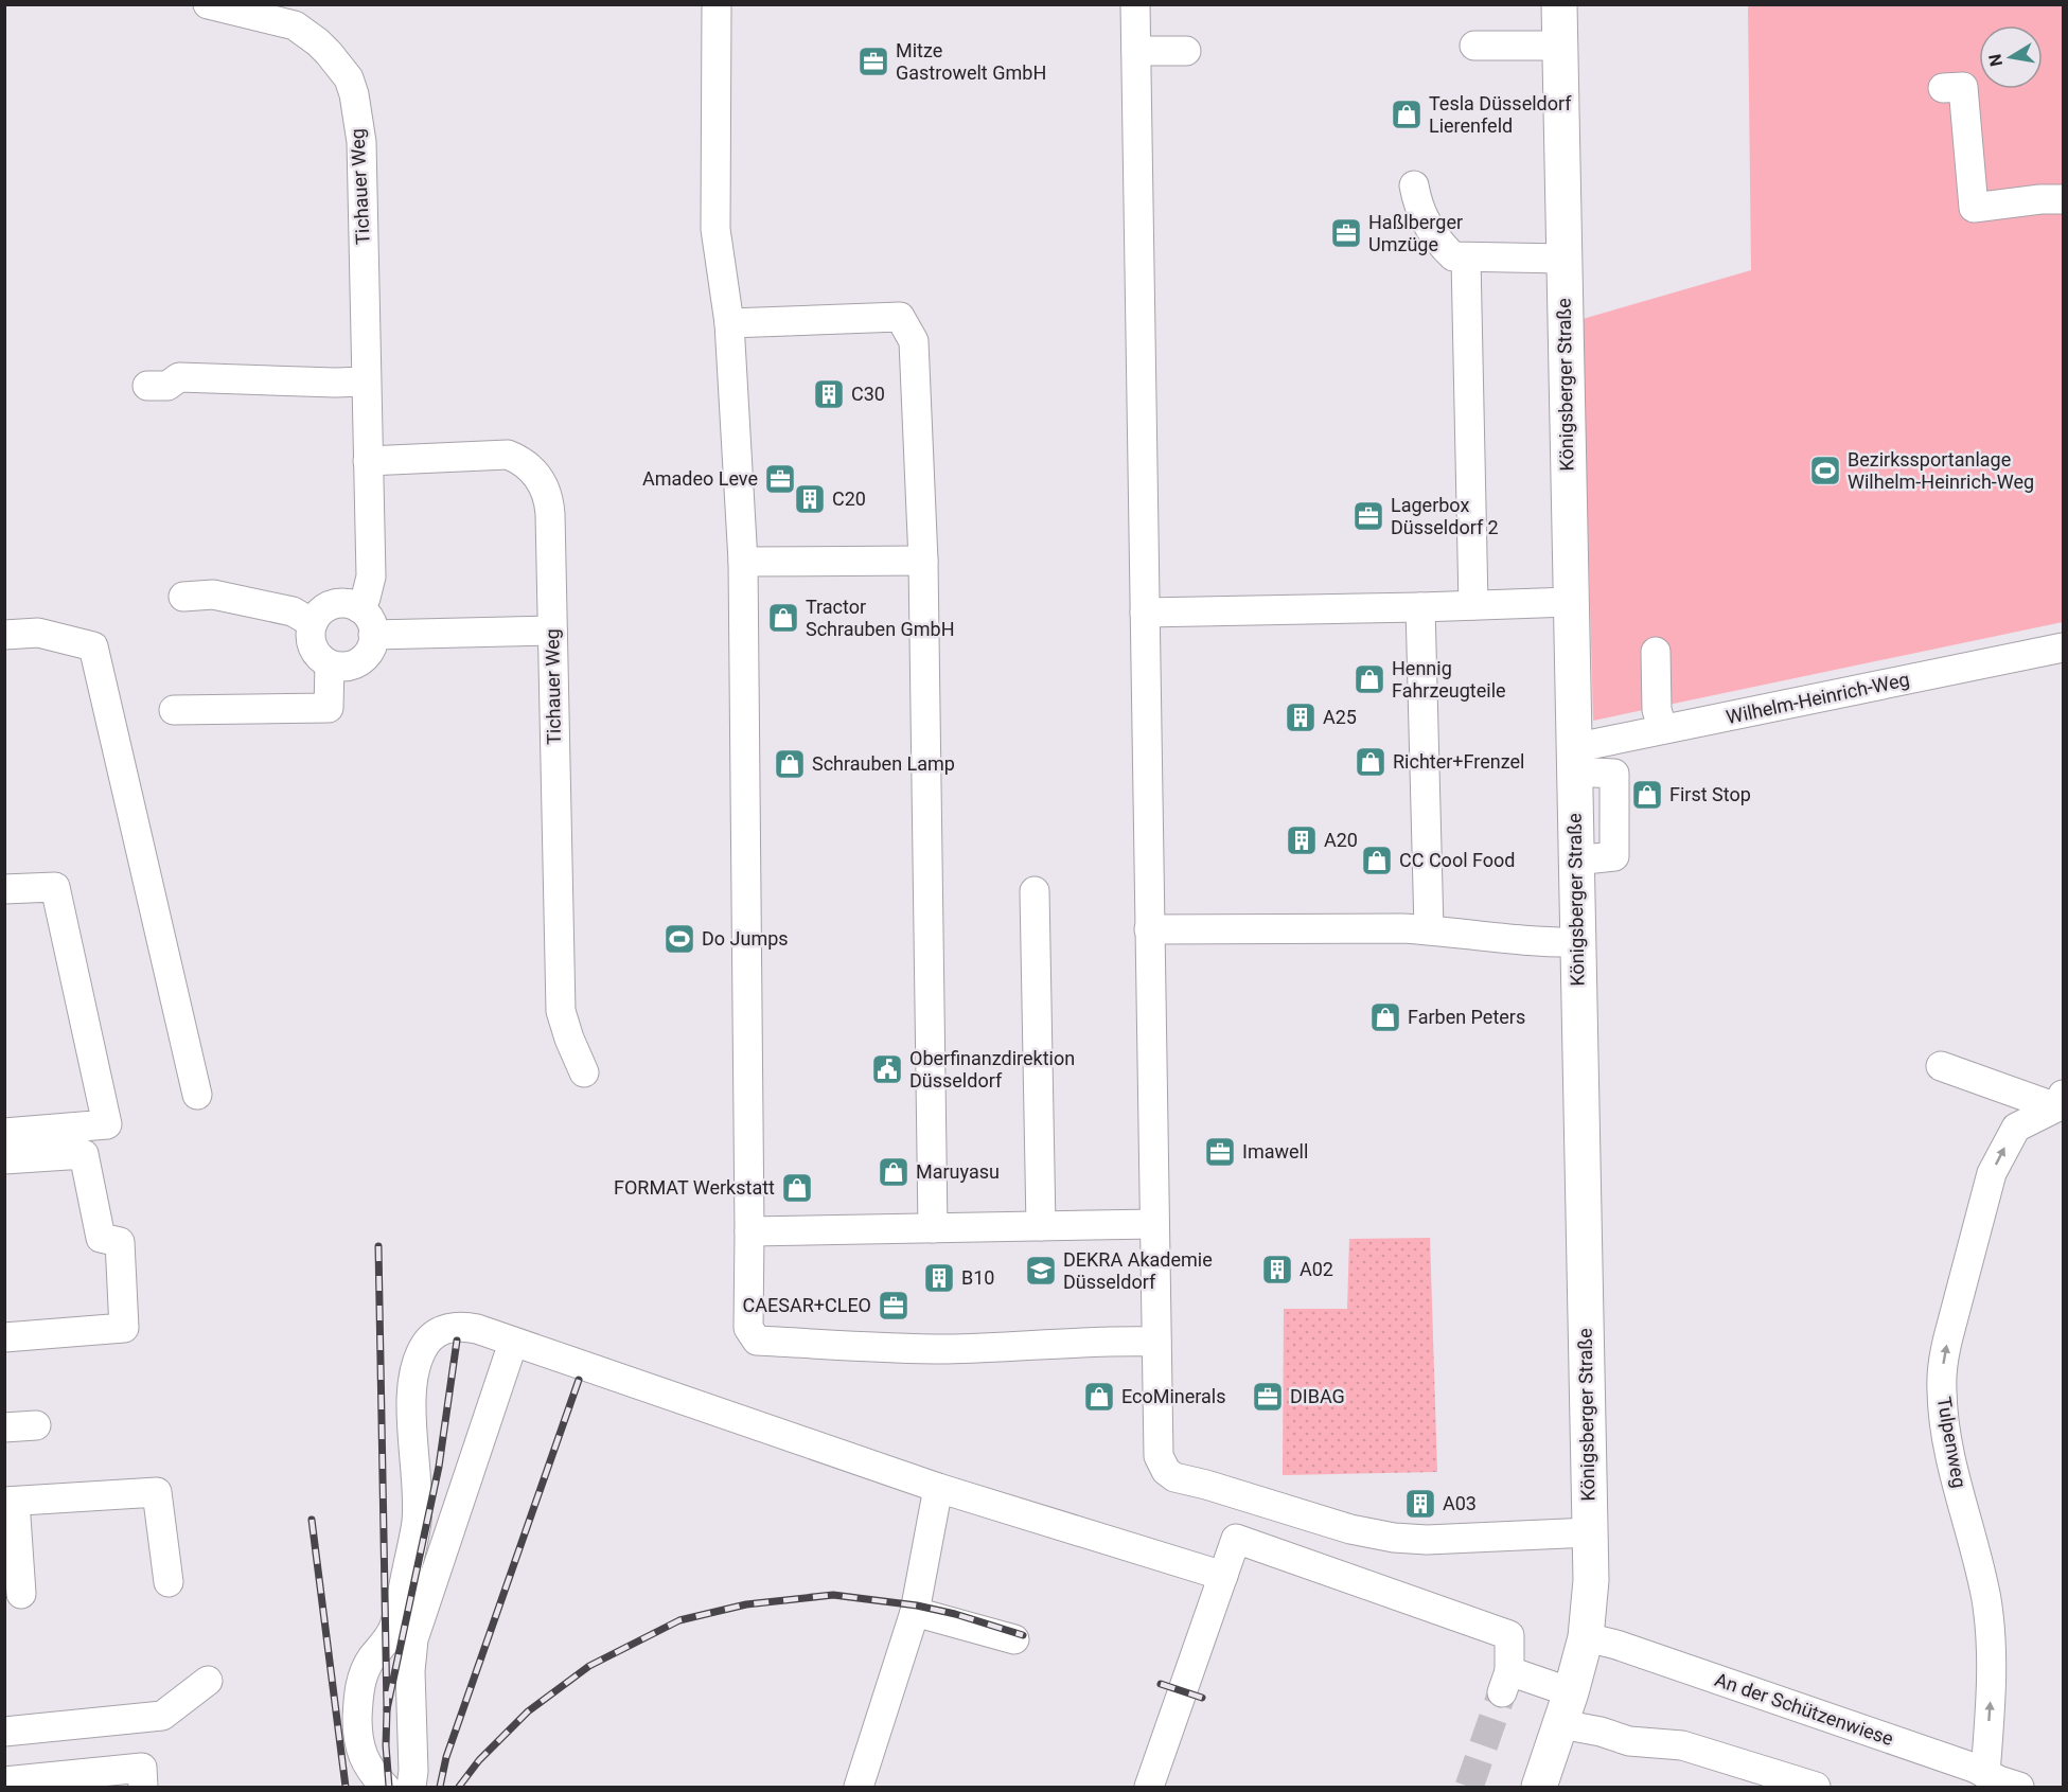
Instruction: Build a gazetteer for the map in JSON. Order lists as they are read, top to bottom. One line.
{"streets":{"main road":["Königsberger Straße"],"street":["Tichauer Weg","Wilhelm-Heinrich-Weg","Tulpenweg","An der Schützenwiese"]},"crossings":[["Königsberger Straße","Wilhelm-Heinrich-Weg"],["Königsberger Straße","An der Schützenwiese"],["Tulpenweg","An der Schützenwiese"]],"one_way":["Tulpenweg"],"places":{"office":["Mitze Gastrowelt GmbH","Haßlberger Umzüge","Amadeo Leve","Lagerbox Düsseldorf 2","Imawell","CAESAR+CLEO","DIBAG"],"shop":["Tesla Düsseldorf Lierenfeld","Tractor Schrauben GmbH","Hennig Fahrzeugteile","Richter+Frenzel","Schrauben Lamp","First Stop","CC Cool Food","Farben Peters","Maruyasu","FORMAT Werkstatt","EcoMinerals"],"building":["C30","C20","A25","A20","A02","B10","A03"],"sports":["Bezirkssportanlage Wilhelm-Heinrich-Weg","Do Jumps"],"public building":["Oberfinanzdirektion Düsseldorf"],"school or university":["DEKRA Akademie Düsseldorf"]},"north":"left"}
